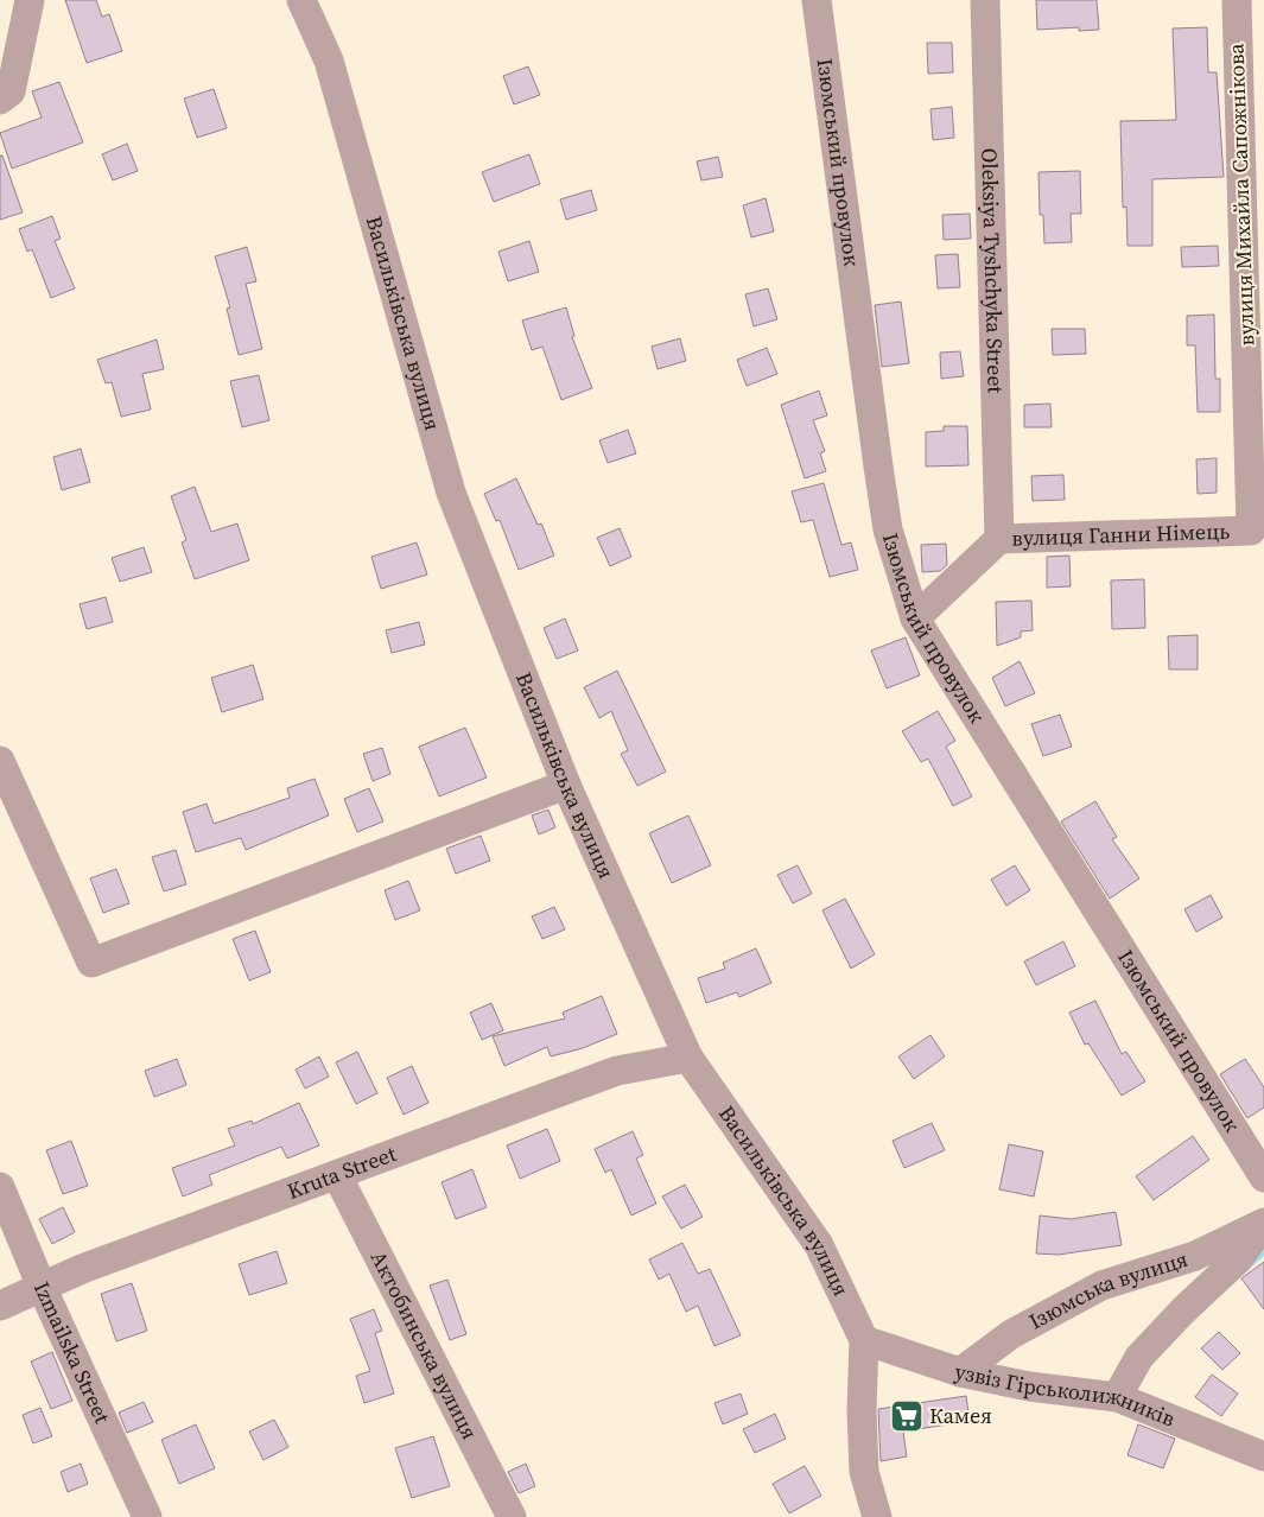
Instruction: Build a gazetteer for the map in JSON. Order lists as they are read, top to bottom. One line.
{"streets":{"street":["Ізюмський провулок","вулиця Михайла Сапожнікова","Oleksiya Tyshchyka Street","Васильківська вулиця","вулиця Ганни Німець","Kruta Street","Ізюмська вулиця","Актобинська вулиця","Izmailska Street","узвіз Гірськолижників"]},"crossings":[["Ізюмський провулок","вулиця Ганни Німець"],["вулиця Михайла Сапожнікова","вулиця Ганни Німець"],["Oleksiya Tyshchyka Street","вулиця Ганни Німець"],["Васильківська вулиця","Kruta Street"],["Васильківська вулиця","узвіз Гірськолижників"],["Kruta Street","Актобинська вулиця"],["Kruta Street","Izmailska Street"],["Ізюмська вулиця","узвіз Гірськолижників"]],"places":{"supermarket":["Камея"]}}
